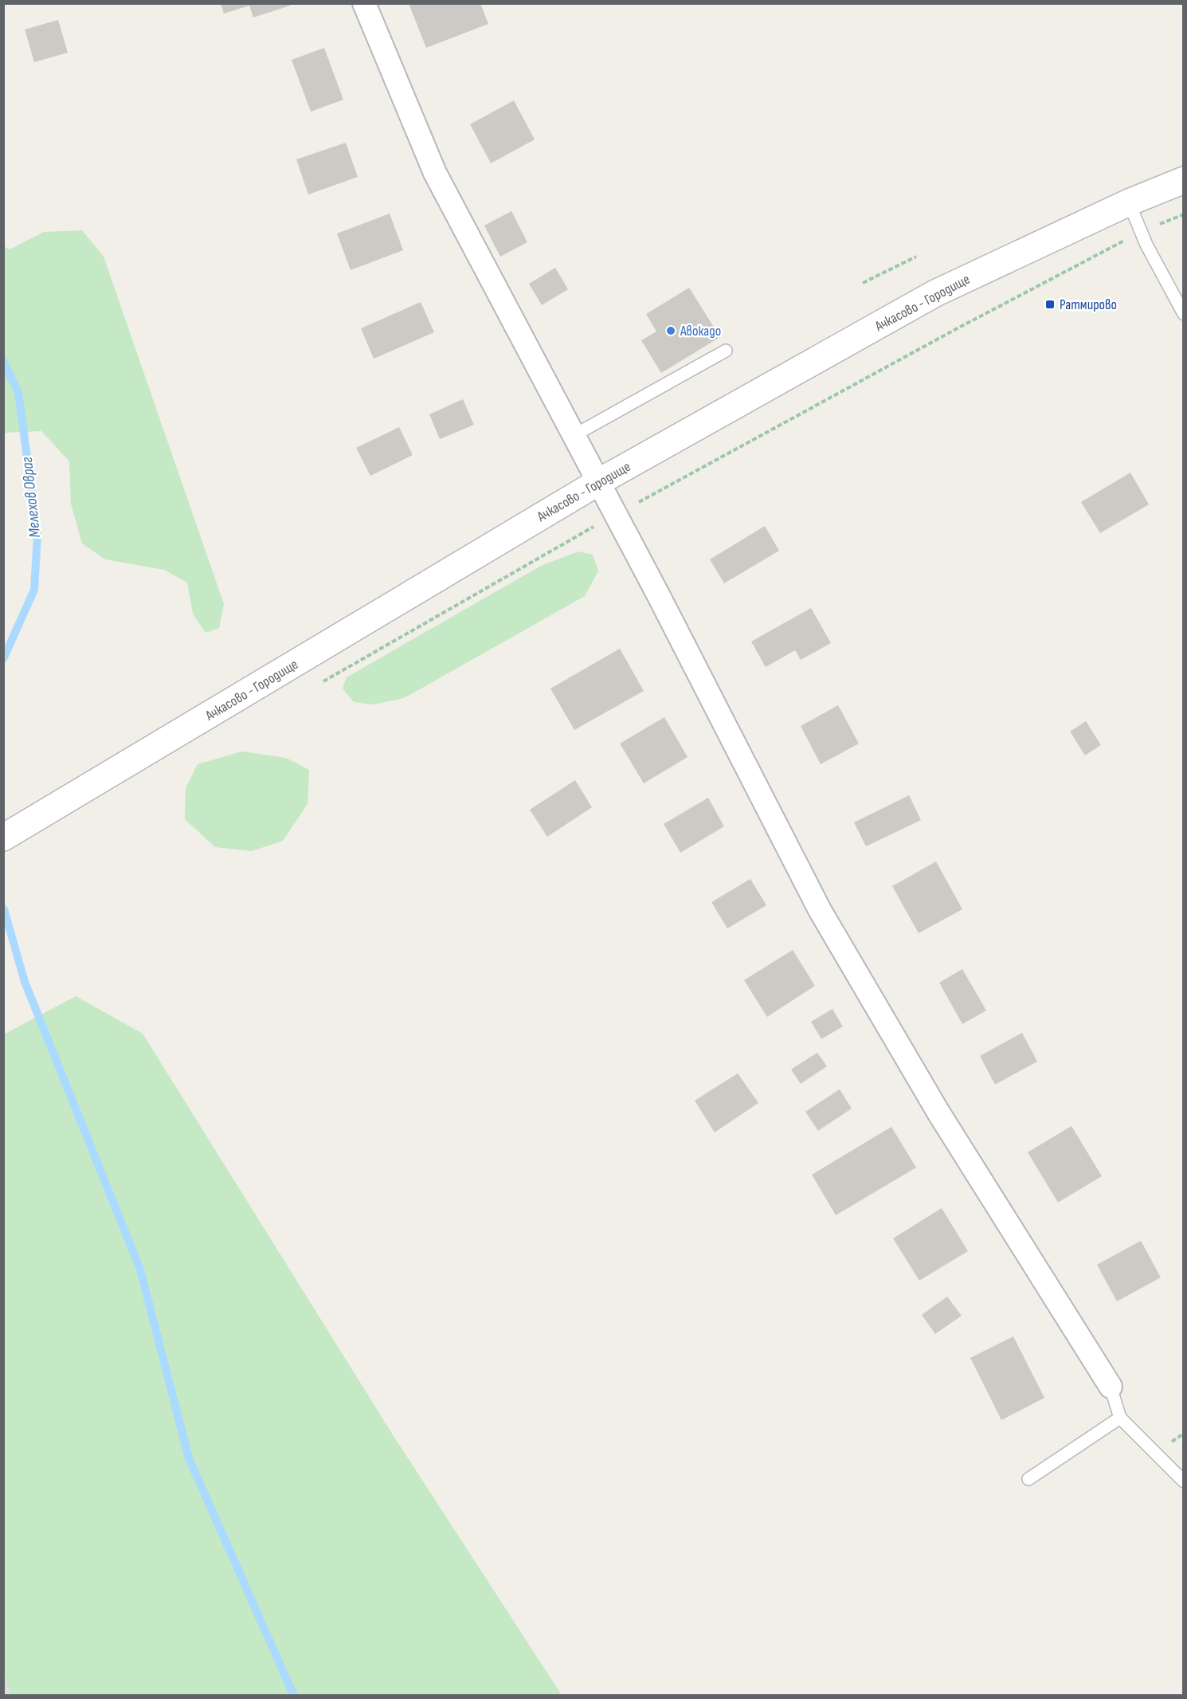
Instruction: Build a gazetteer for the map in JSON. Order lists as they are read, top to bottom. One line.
{"streets":{"street":["Ачкасово - Городище"]},"water":["Мелехов Овраг"],"places":{"transit":["Ратмирово"],"other":["Авокадо"]}}
